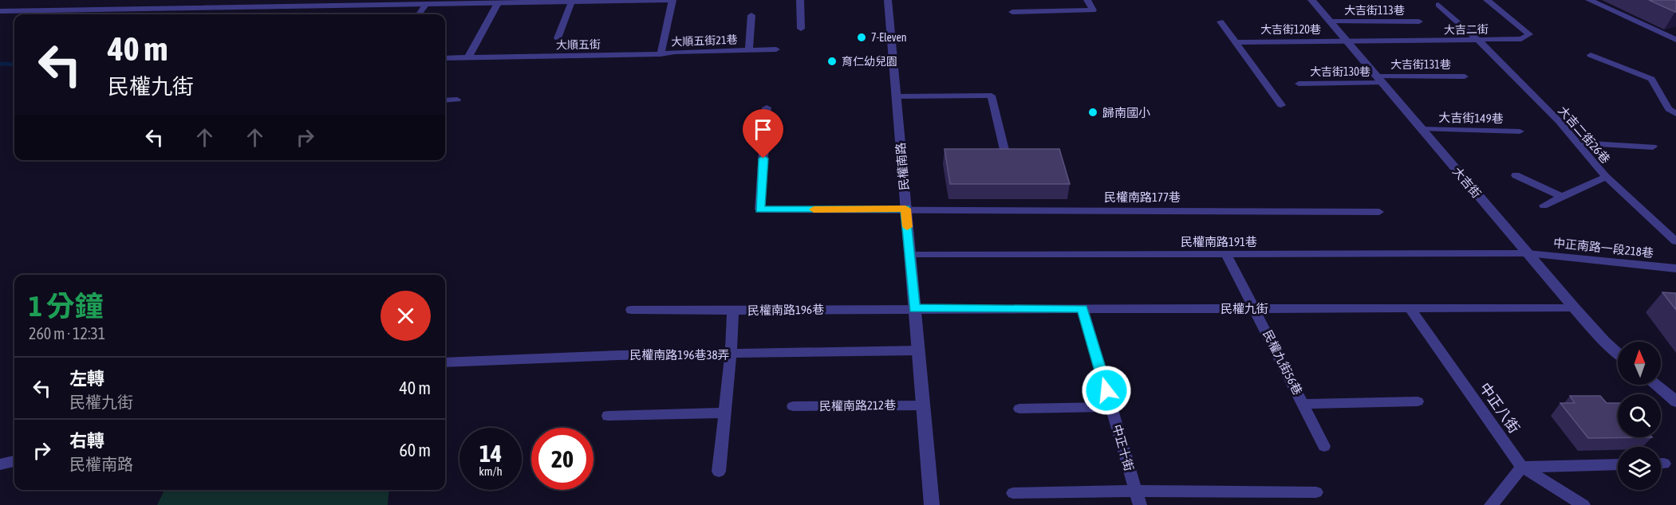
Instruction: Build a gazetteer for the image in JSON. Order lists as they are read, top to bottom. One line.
{"streets":{"street":["民權南路","大吉街"],"lane":["大吉街113巷","大吉街120巷","大吉二街","大順五街21巷","大順五街","大吉街131巷","大吉街130巷","大吉街149巷","大吉二街26巷","民權南路177巷","民權南路191巷","中正南路一段218巷","民權九街","民權南路196巷","民權南路196巷38弄","民權九街56巷","民權南路212巷","中正八街","中正十街"]},"crossings":[["大吉街113巷","大吉街"],["大吉街120巷","大吉二街"],["大吉街120巷","大吉街"],["大吉二街","大吉二街26巷"],["大吉二街","大吉街"],["大順五街21巷","大順五街"],["大吉街131巷","大吉街130巷"],["大吉街131巷","大吉街"],["大吉街130巷","大吉街"],["大吉街149巷","大吉街"],["民權南路","民權南路177巷"],["民權南路","民權南路191巷"],["民權南路","民權九街"],["民權南路","民權南路196巷"],["民權南路","民權南路196巷38弄"],["民權南路","民權南路212巷"],["大吉街","民權南路191巷"],["大吉街","中正南路一段218巷"],["大吉街","民權九街"],["民權南路191巷","中正南路一段218巷"],["民權南路191巷","民權九街56巷"],["民權九街","民權南路196巷"],["民權九街","民權九街56巷"],["民權九街","中正八街"],["民權九街","中正十街"],["民權南路196巷","民權南路196巷38弄"]],"places":["7-Eleven","育仁幼兒園","歸南國小"],"north":"top","page":{"turn":["40 m","民權九街"],"heading":["1 分鐘","260 m · 12:31"],"list":[{"name":"左轉","note":"民權九街","value":"40 m"},{"name":"右轉","note":"民權南路","value":"60 m"}],"speed":"14 km/h","limit":"20"}}
